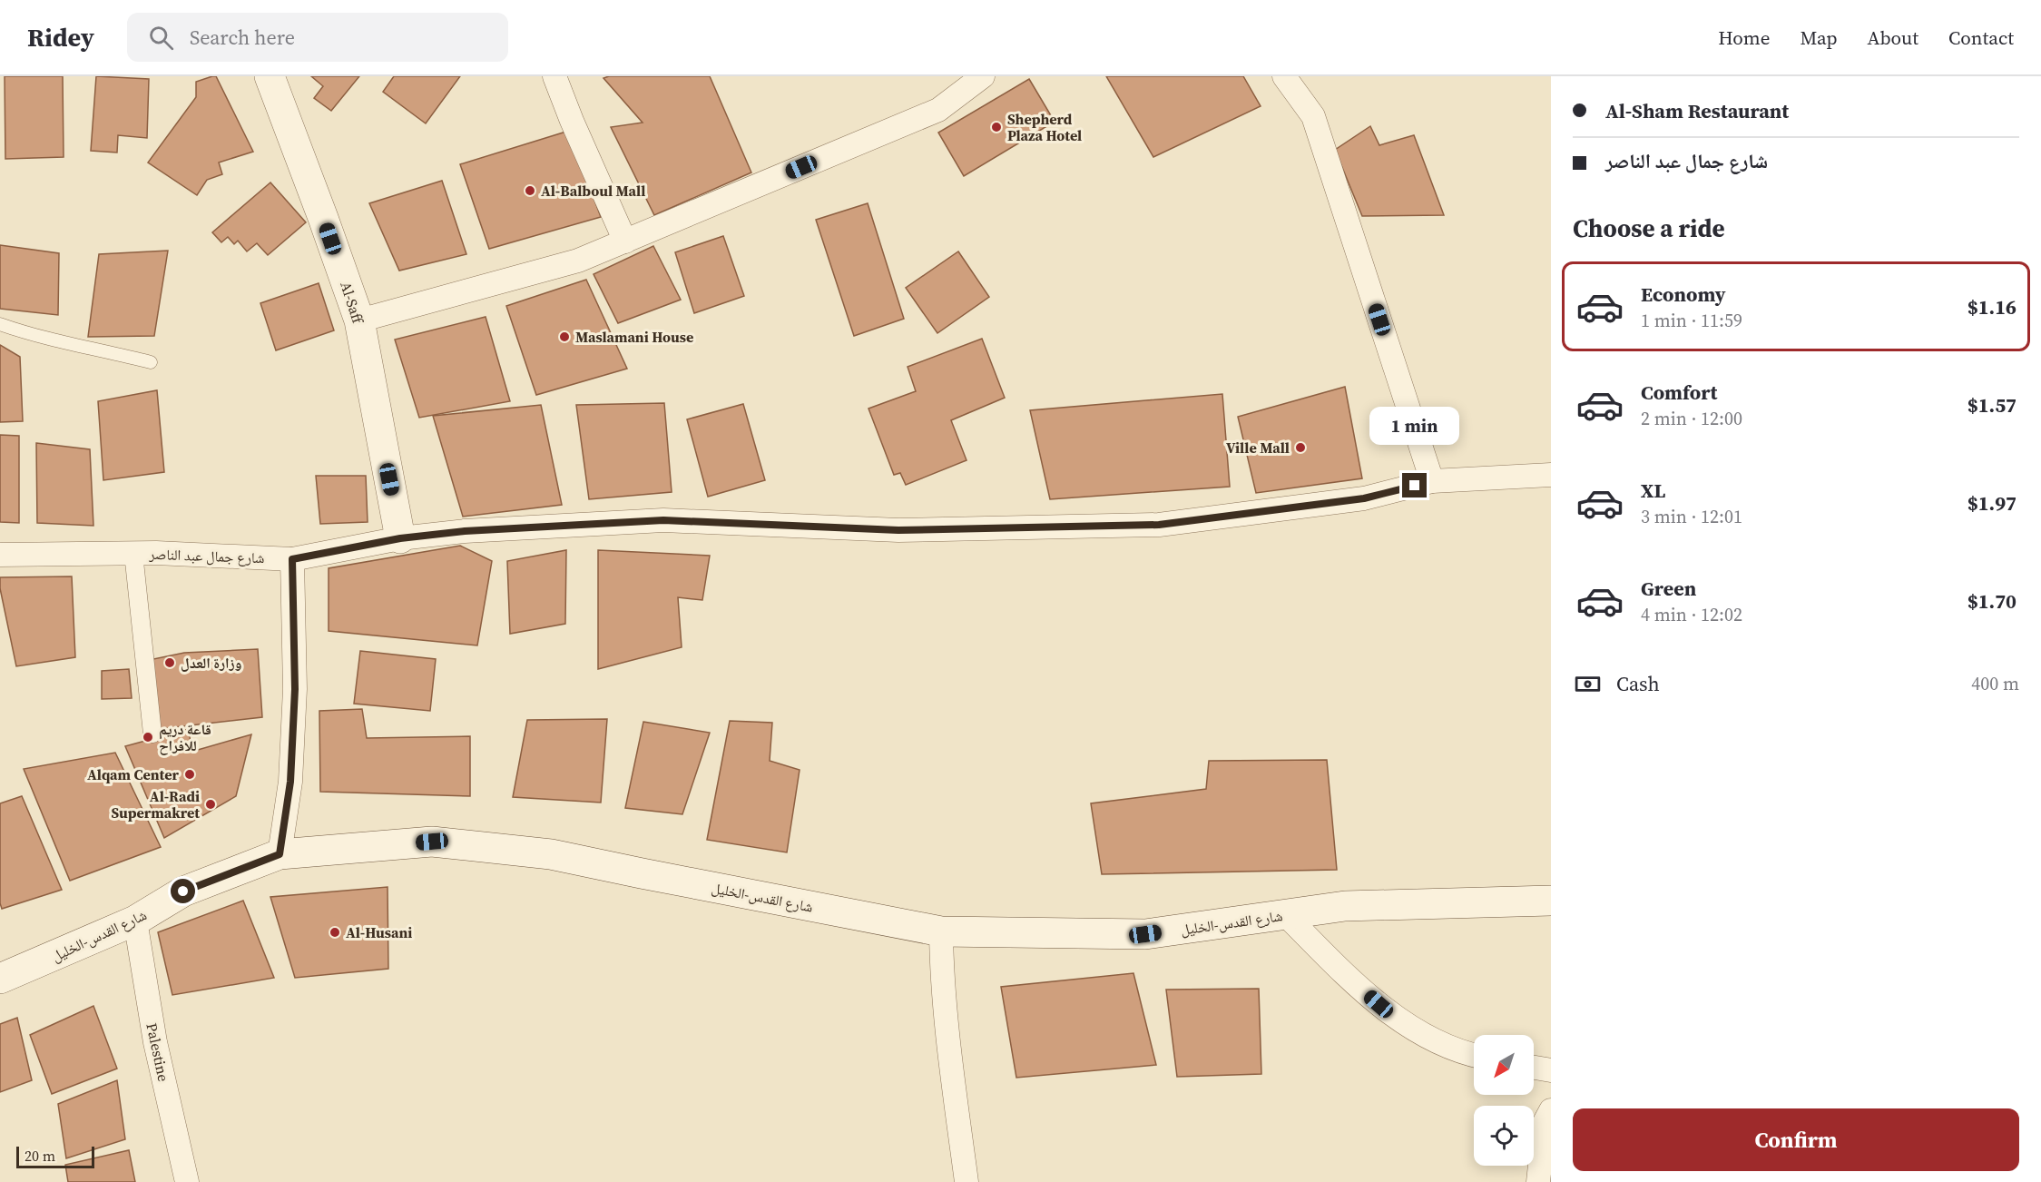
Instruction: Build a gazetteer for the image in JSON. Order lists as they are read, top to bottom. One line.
{"streets":{"main road":["Al-Saff","شارع القدس-الخليل"],"street":["شارع جمال عبد الناصر","Palestine"]},"crossings":[["Al-Saff","شارع جمال عبد الناصر"],["شارع القدس-الخليل","Palestine"]],"places":["Shepherd Plaza Hotel","Al-Balboul Mall","Maslamani House","Ville Mall","وزارة العدل","قاعة دريم للافراح","Alqam Center","Al-Radi Supermakret","Al-Husani"],"scale_bar":"20 m","north":"bottom left","page":{"header":"Ridey","search":"Search here","nav":["Home","Map","About","Contact"],"banner":["Al-Sham Restaurant","شارع جمال عبد الناصر"],"heading":"Choose a ride","list":[{"name":"Economy","note":"1 min · 11:59","value":"$1.16"},{"name":"Comfort","note":"2 min · 12:00","value":"$1.57"},{"name":"XL","note":"3 min · 12:01","value":"$1.97"},{"name":"Green","note":"4 min · 12:02","value":"$1.70"}],"bubble":"1 min","pay":["Cash","400 m"],"buttons":"Confirm","scale":"20 m"}}
